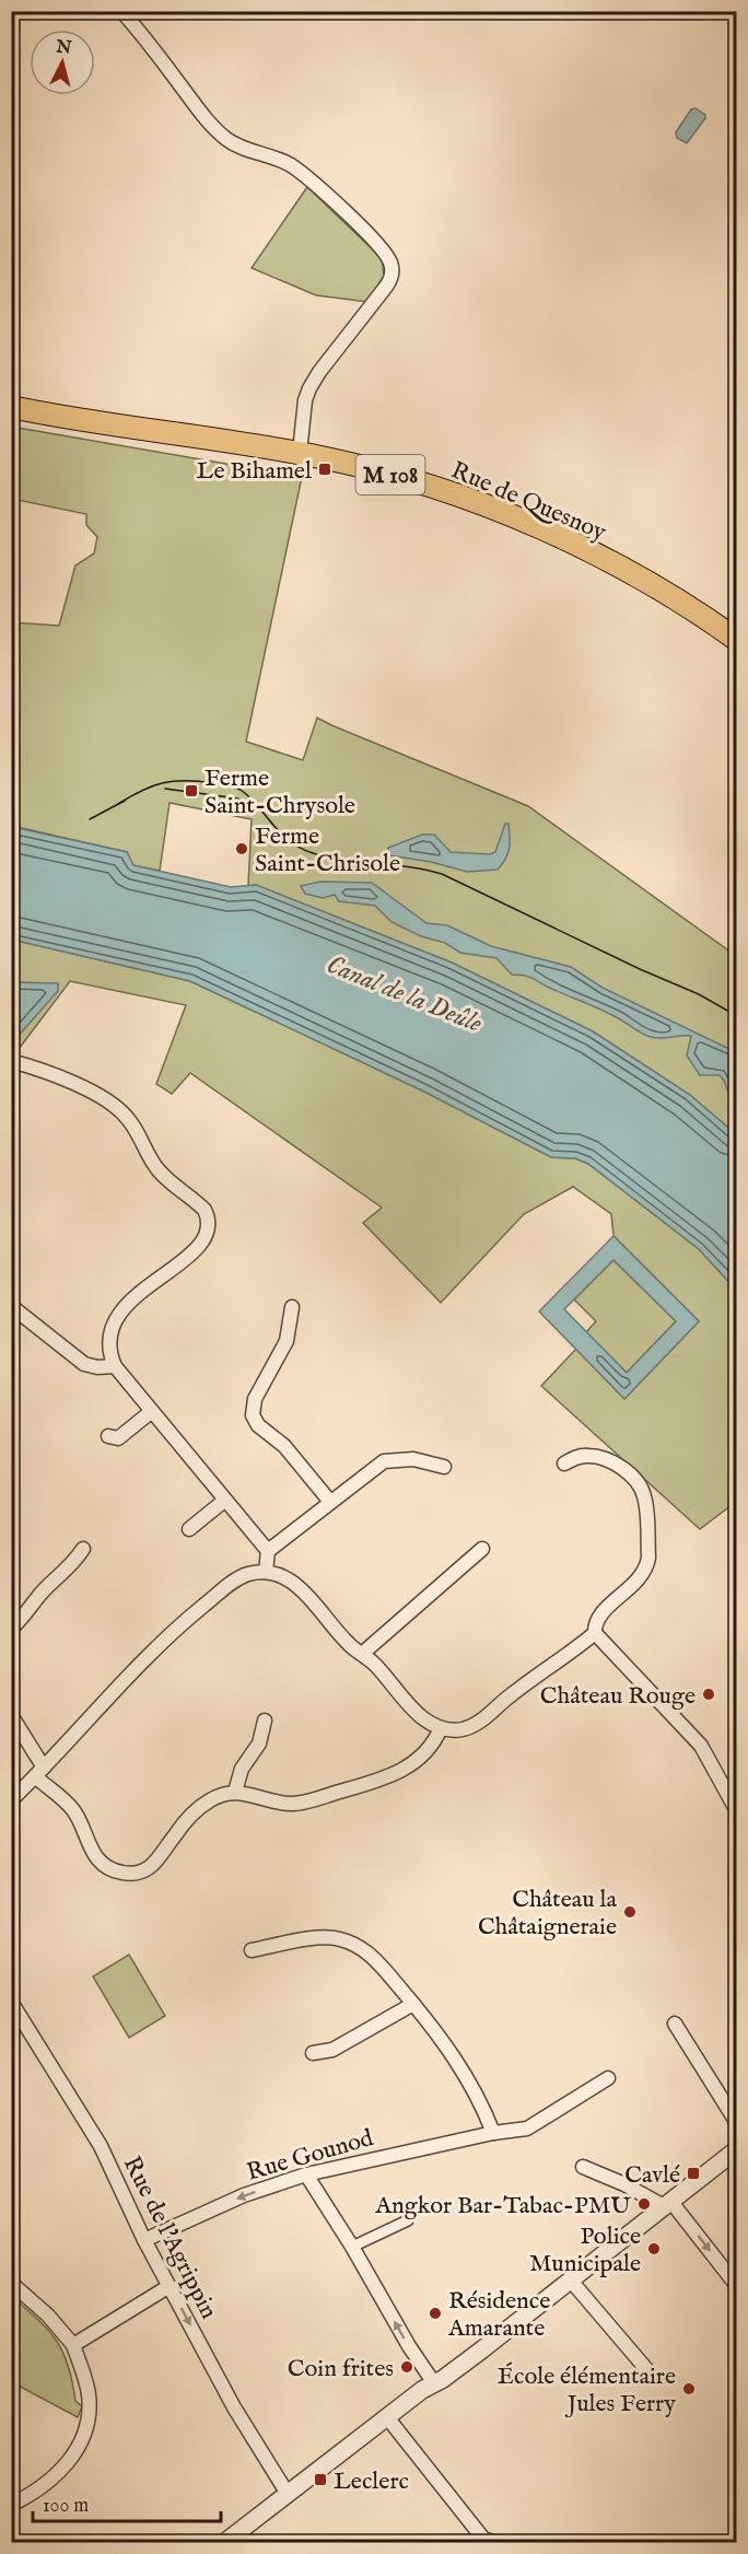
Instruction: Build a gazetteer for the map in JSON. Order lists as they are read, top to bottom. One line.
{"streets":{"main road":["M 108","Rue de Quesnoy"],"street":["Rue Gounod","Rue de l'Agrippin"]},"crossings":[["Rue Gounod","Rue de l'Agrippin"]],"one_way":["Rue Gounod","Rue de l'Agrippin"],"water":["Canal de la Deûle"],"places":{"transit":["Le Bihamel","Ferme Saint-Chrysole","Cavlé","Leclerc"],"other":["Ferme Saint-Chrisole","Château Rouge","Château la Châtaigneraie","Angkor Bar-Tabac-PMU","Police Municipale","Résidence Amarante","Coin frites","École élémentaire Jules Ferry"]},"scale_bar":"100 m","north":"top"}
